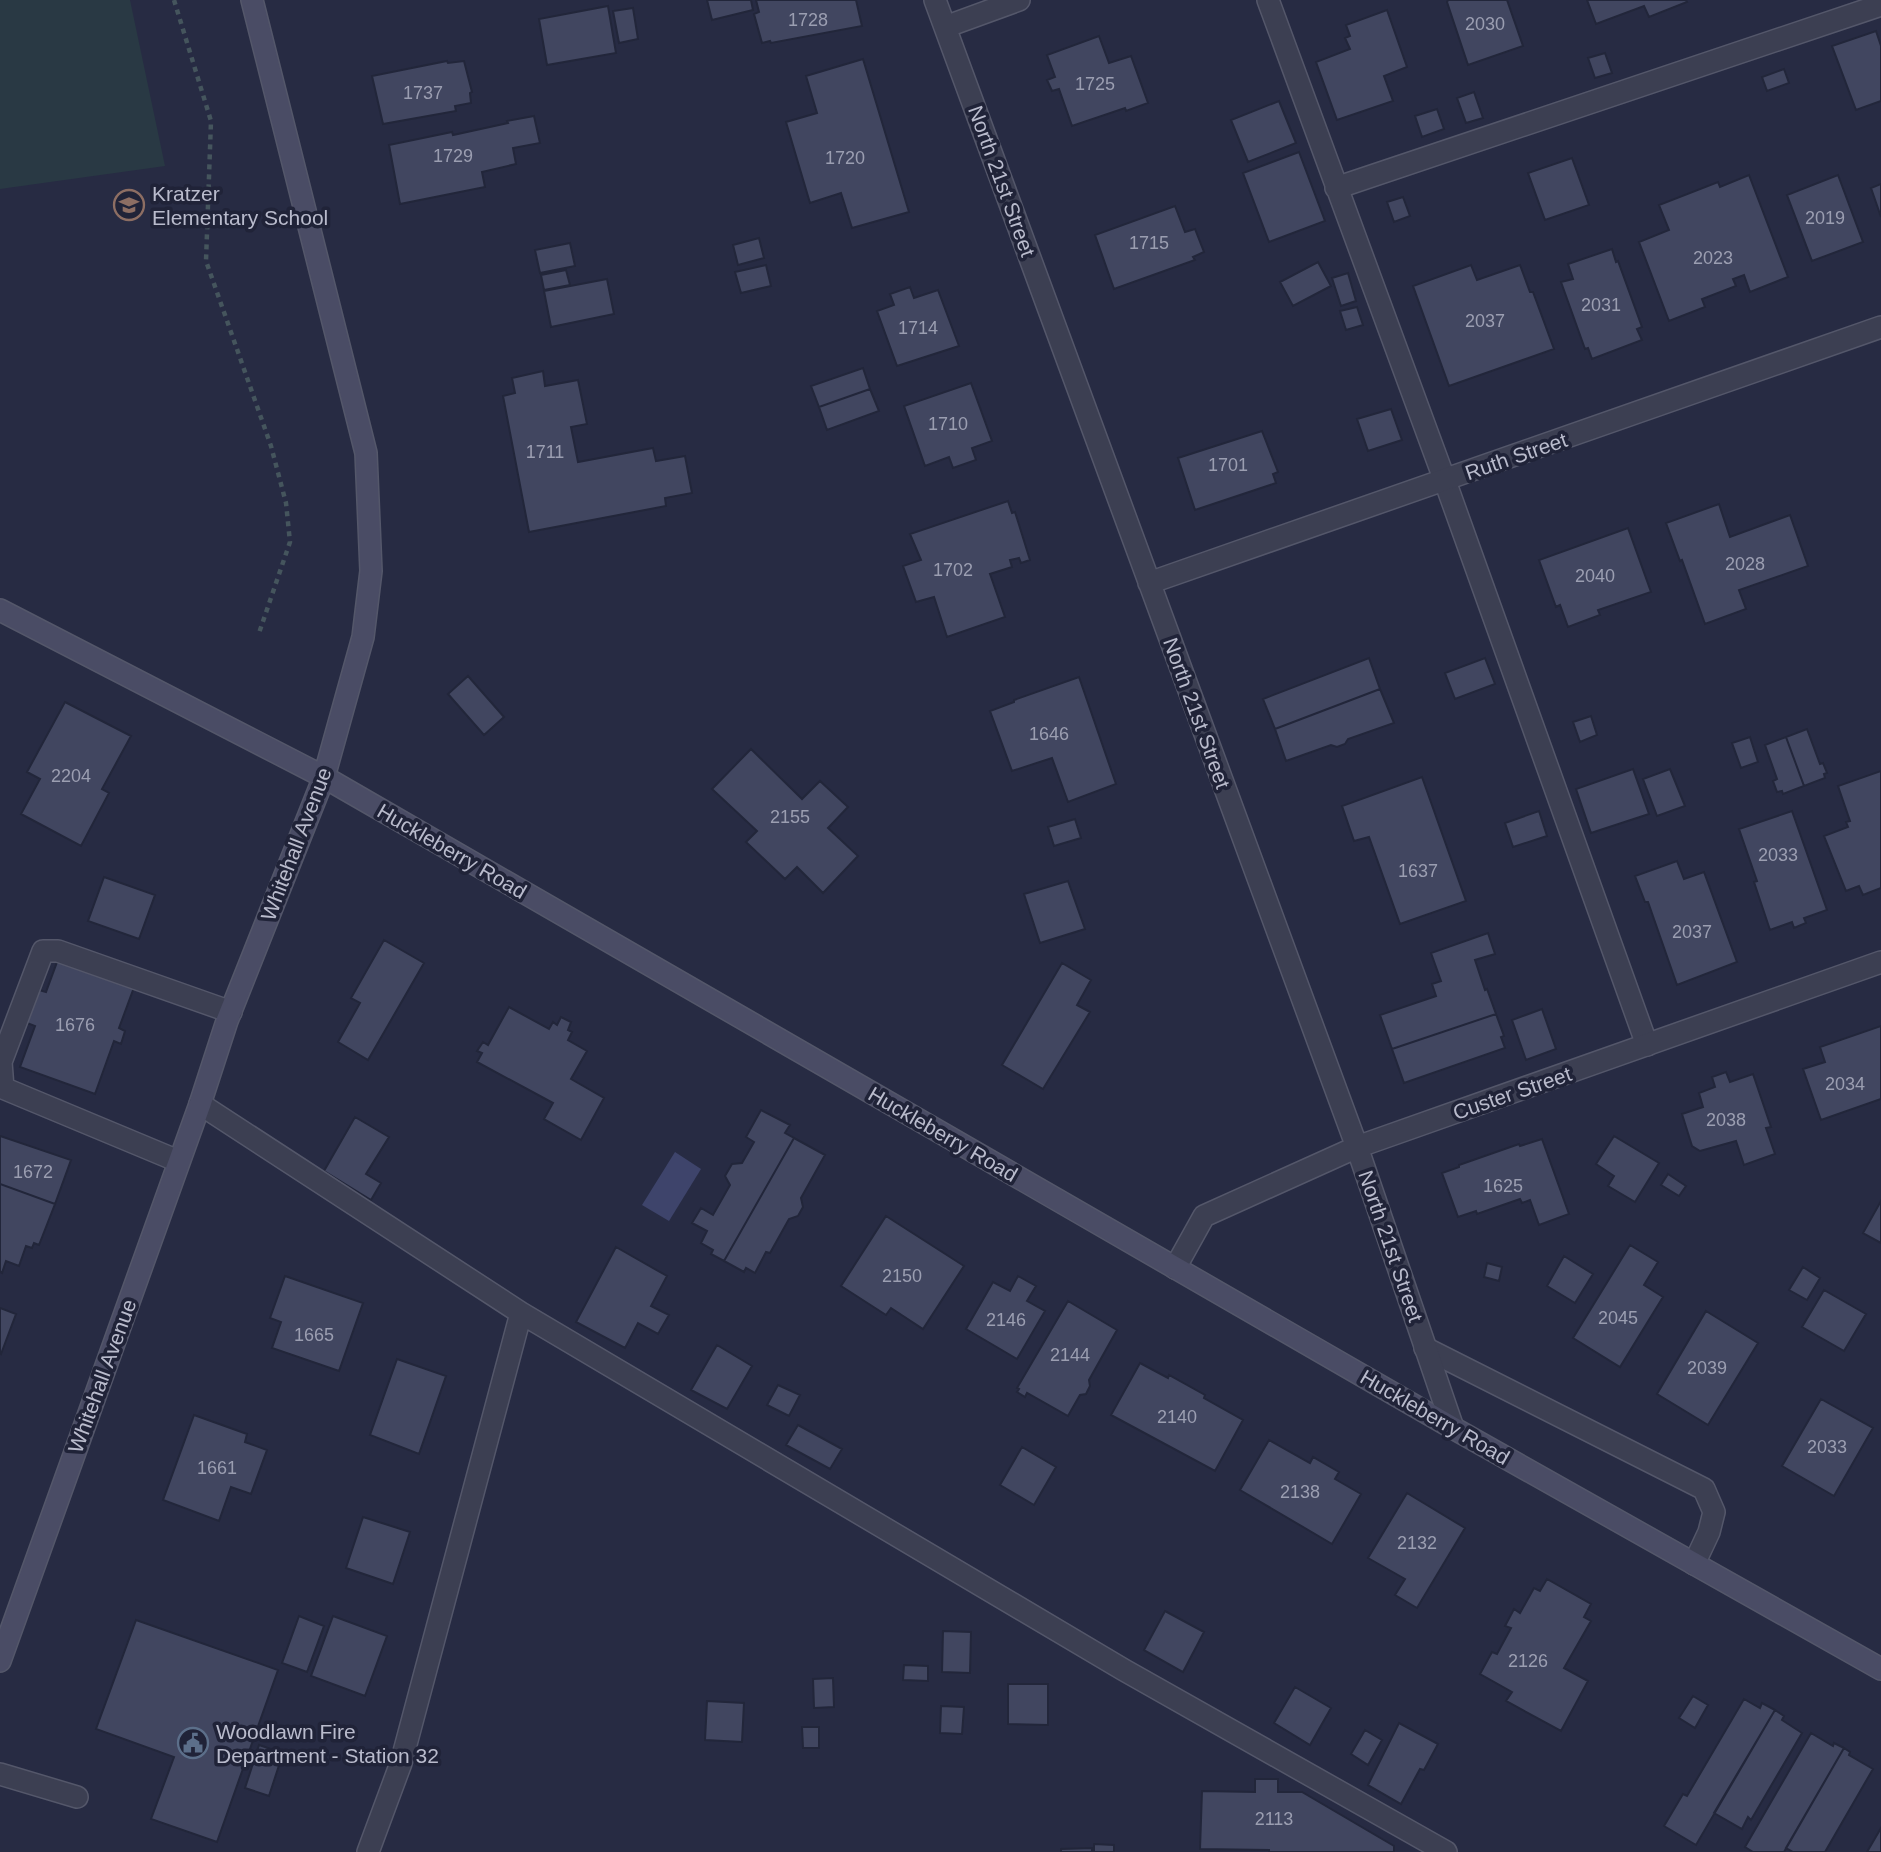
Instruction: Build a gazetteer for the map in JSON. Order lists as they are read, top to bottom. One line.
{"streets":{"street":["North 21st Street","Ruth Street","Whitehall Avenue","Huckleberry Road","Custer Street"]},"crossings":[["North 21st Street","Ruth Street"],["North 21st Street","Huckleberry Road"],["North 21st Street","Custer Street"],["Whitehall Avenue","Huckleberry Road"],["Huckleberry Road","Custer Street"]],"places":{"school or university":["Kratzer Elementary School"],"public building":["Woodlawn Fire Department - Station 32"]},"house_numbers":["1728","2030","1725","1737","1729","1720","2019","1715","2023","2031","2037","1714","1710","1711","1701","2028","1702","2040","1646","2204","2155","2033","1637","2037","1676","2034","2038","1672","1625","2150","2045","2146","1665","2144","2039","2140","2033","1661","2138","2132","2126","2113"]}
